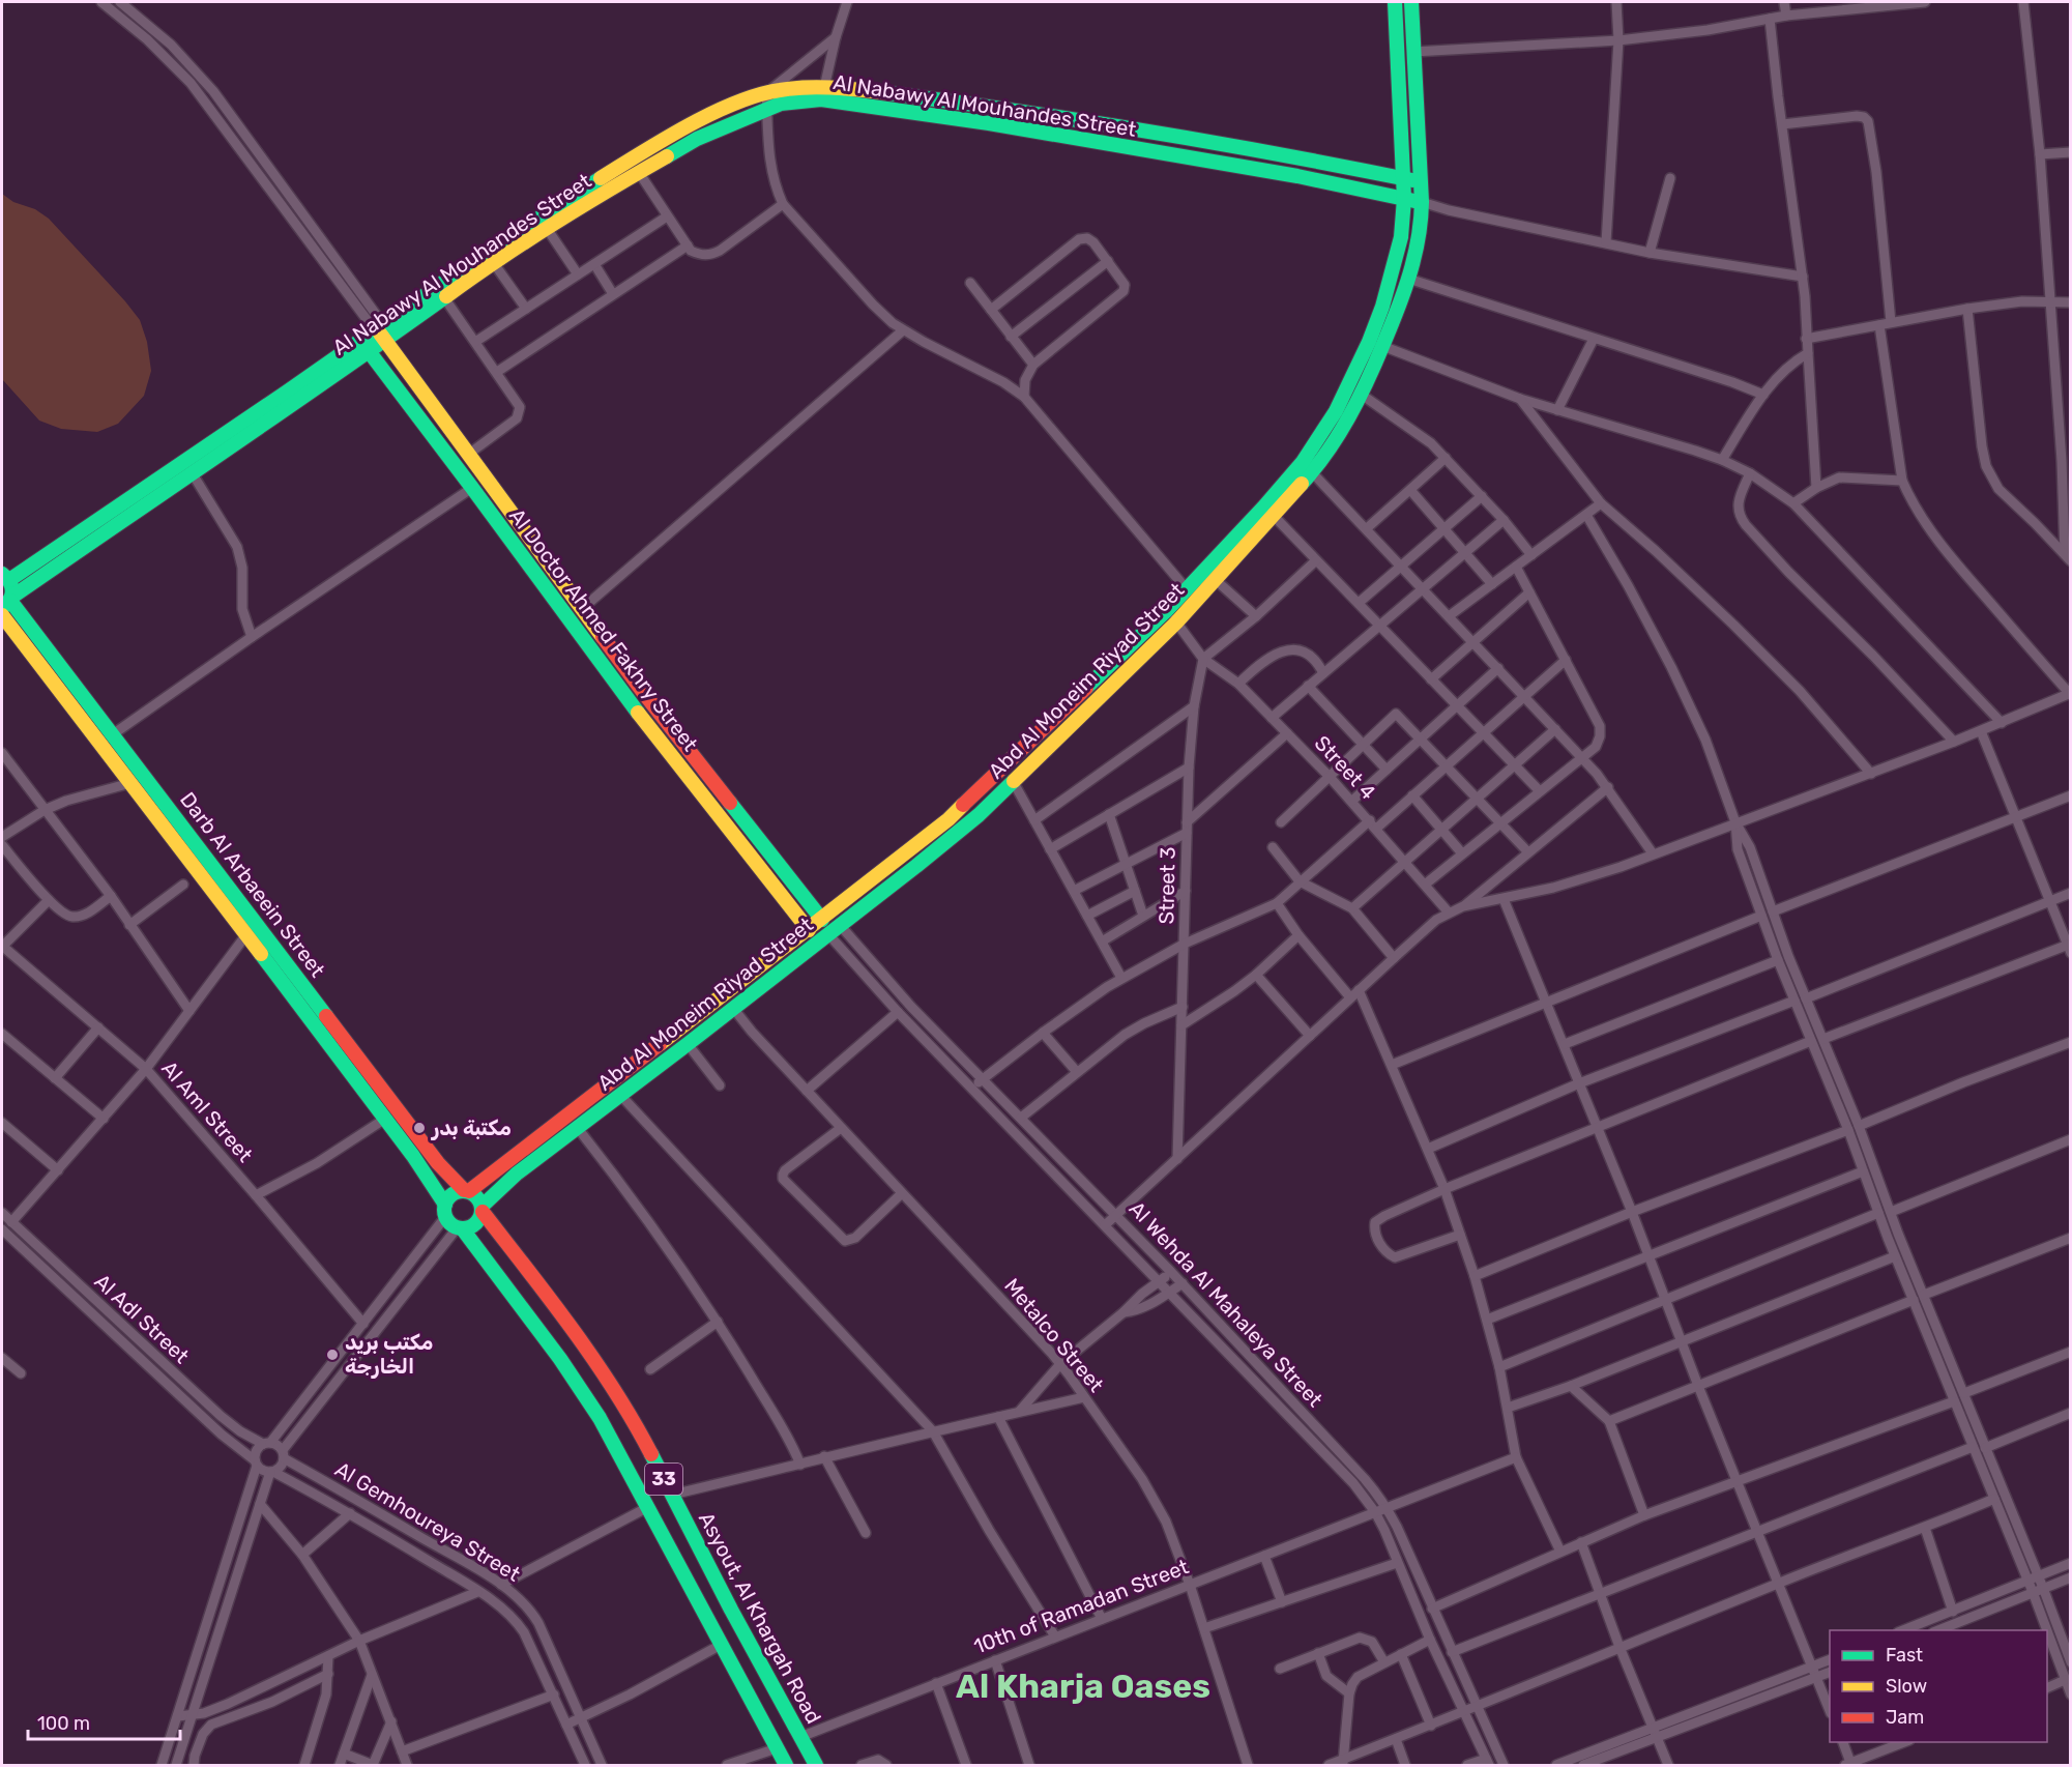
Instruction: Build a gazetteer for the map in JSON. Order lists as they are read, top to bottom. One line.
{"streets":{"main road":["Al Nabawy Al Mouhandes Street","Al Doctor Ahmed Fakhry Street","Abd Al Moneim Riyad Street","Darb Al Arbaeein Street","33","Asyout, Al Khargah Road"],"street":["Street 4","Street 3","Al Aml Street","Al Wehda Al Mahaleya Street","Al Adl Street","Metalco Street","Al Gemhoureya Street","10th of Ramadan Street"]},"crossings":[["Al Nabawy Al Mouhandes Street","Al Doctor Ahmed Fakhry Street"],["Al Nabawy Al Mouhandes Street","Abd Al Moneim Riyad Street"],["Al Nabawy Al Mouhandes Street","Darb Al Arbaeein Street"],["Al Doctor Ahmed Fakhry Street","Abd Al Moneim Riyad Street"],["Abd Al Moneim Riyad Street","Darb Al Arbaeein Street"],["Abd Al Moneim Riyad Street","Al Wehda Al Mahaleya Street"],["Abd Al Moneim Riyad Street","Metalco Street"],["Abd Al Moneim Riyad Street","33"],["Abd Al Moneim Riyad Street","Asyout, Al Khargah Road"],["Street 4","Street 3"],["Darb Al Arbaeein Street","33"],["Darb Al Arbaeein Street","Asyout, Al Khargah Road"],["Al Wehda Al Mahaleya Street","10th of Ramadan Street"],["Al Adl Street","Al Gemhoureya Street"],["Metalco Street","10th of Ramadan Street"],["33","Asyout, Al Khargah Road"],["10th of Ramadan Street","Asyout, Al Khargah Road"]],"districts":["Al Kharja Oases"],"places":["مكتبة بدر","مكتب بريد الخارجة"],"legend":["Fast","Slow","Jam"],"scale_bar":"100 m"}
